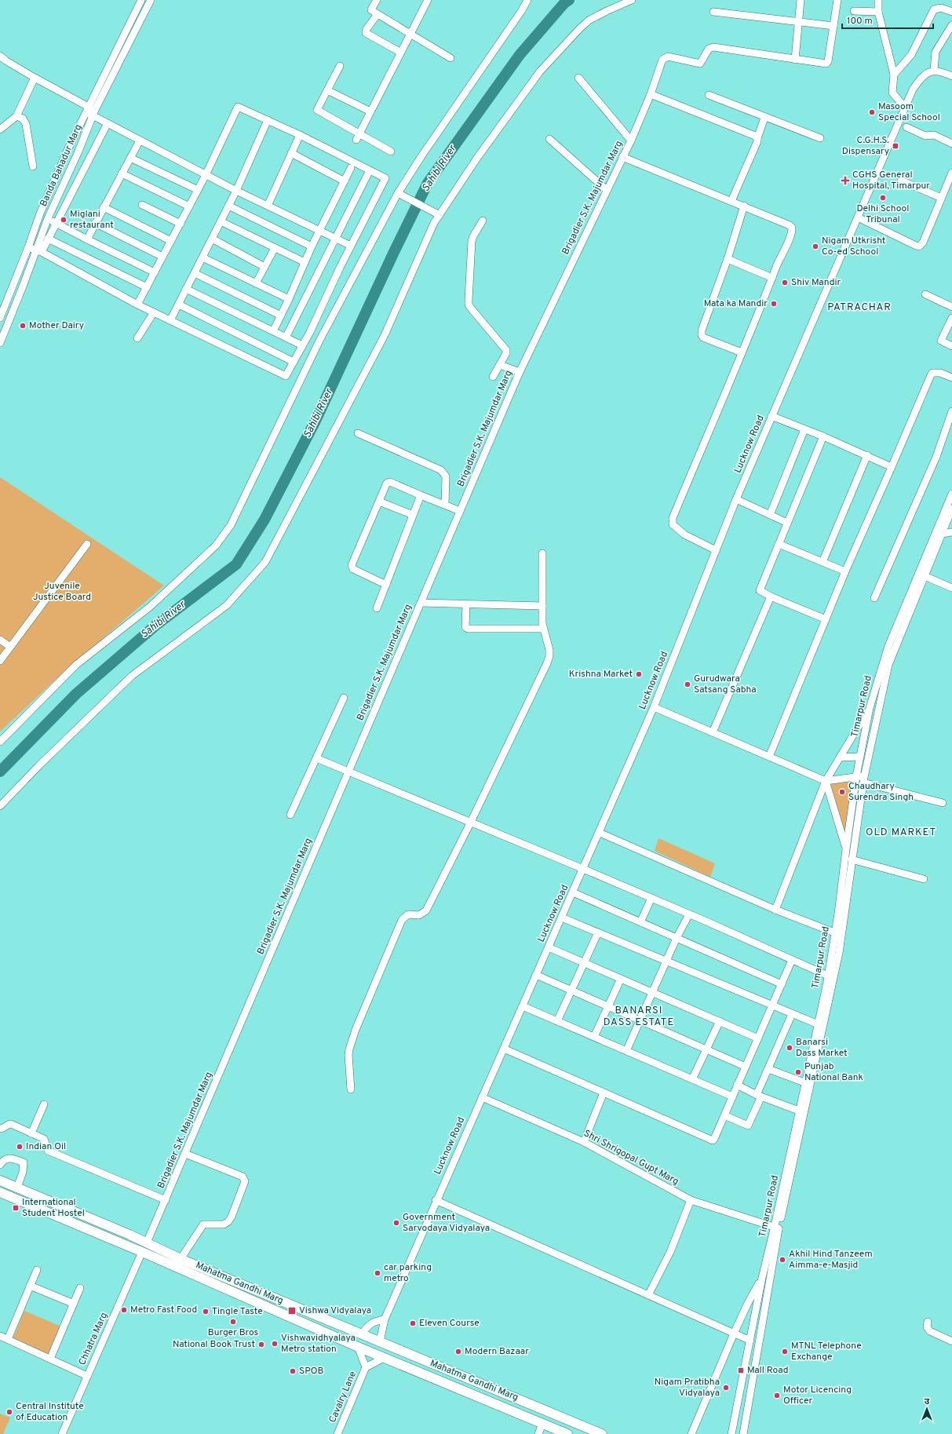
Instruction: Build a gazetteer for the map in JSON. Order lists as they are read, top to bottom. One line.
{"streets":{"main road":["Mahatma Gandhi Marg"],"street":["Banda Bahadur Marg","Brigadier S.K. Majumdar Marg","Lucknow Road","Timarpur Road","Shri Shrigopal Gupt Marg","Chhatra Marg","Cavalry Lane"]},"crossings":[["Brigadier S.K. Majumdar Marg","Mahatma Gandhi Marg"],["Lucknow Road","Shri Shrigopal Gupt Marg"],["Lucknow Road","Mahatma Gandhi Marg"],["Timarpur Road","Shri Shrigopal Gupt Marg"],["Mahatma Gandhi Marg","Chhatra Marg"],["Mahatma Gandhi Marg","Cavalry Lane"]],"districts":["PATRACHAR","OLD MARKET","BANARSI DASS ESTATE"],"water":["Sahibi River"],"parks":["Juvenile Justice Board"],"places":{"other":["Masoom Special School","Delhi School Tribunal","Miglani restaurant","Nigam Utkrisht Co-ed School","Shiv Mandir","Mata ka Mandir","Mother Dairy","Krishna Market","Gurudwara Satsang Sabha","Chaudhary Surendra Singh","Banarsi Dass Market","Punjab National Bank","Indian Oil","Government Sarvodaya Vidyalaya","Akhil Hind Tanzeem Aimma-e-Masjid","car parking metro","Metro Fast Food","Tingle Taste","Burger Bros","Eleven Course","Vishwavidhyalaya Metro station","National Book Trust","Modern Bazaar","MTNL Telephone Exchange","SPOB","Nigam Pratibha Vidyalaya","Motor Licencing Officer","Central Institute of Education"],"transit":["C.G.H.S. Dispensary","International Student Hostel","Vishwa Vidyalaya","Mall Road"],"health":["CGHS General Hospital, Timarpur"]},"scale_bar":"100 m","north":"top"}
